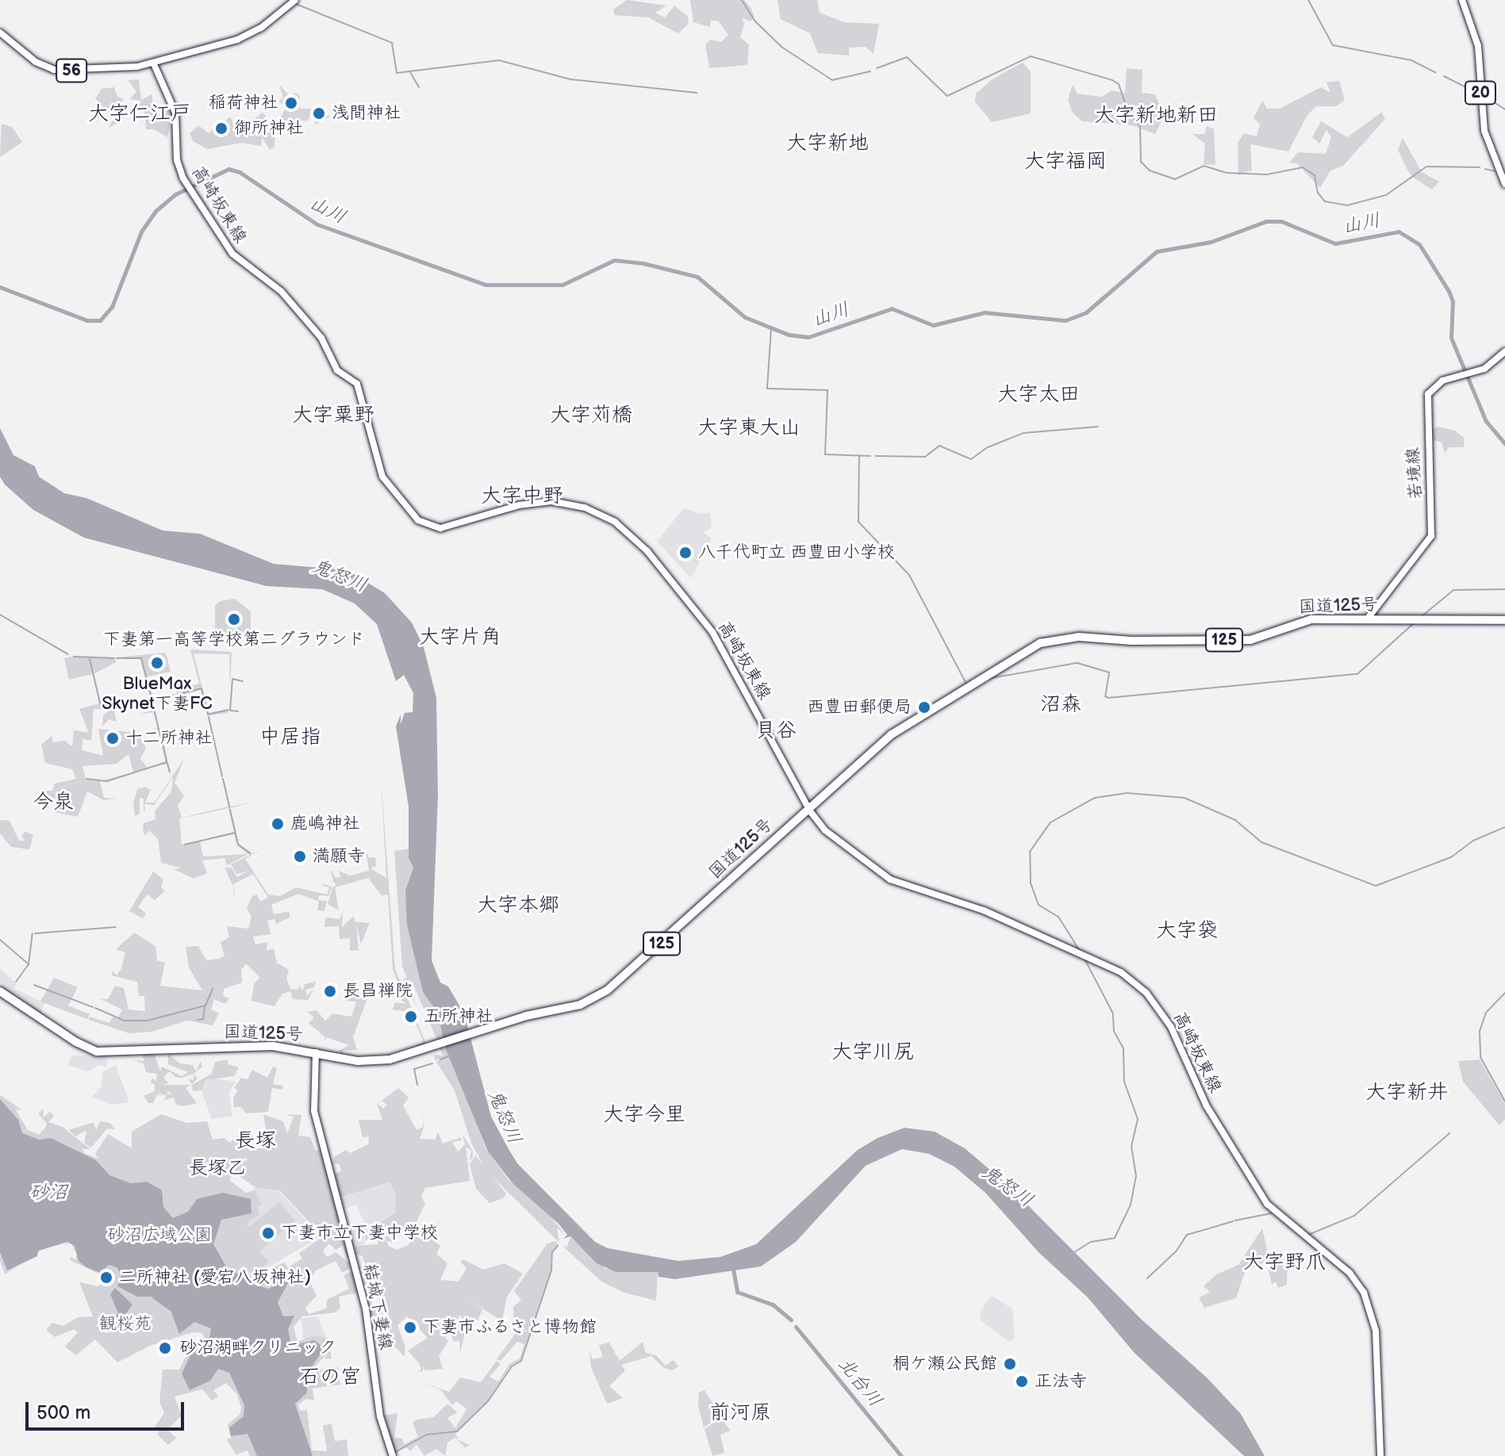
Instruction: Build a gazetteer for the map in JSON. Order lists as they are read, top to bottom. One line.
{"streets":{"highway":["国道125号","125"],"main road":["56","20","高崎坂東線","若境線","結城下妻線"]},"crossings":[["56","高崎坂東線"],["高崎坂東線","国道125号"],["若境線","国道125号"],["国道125号","結城下妻線"]],"districts":["大字仁江戸","大字新地新田","大字新地","大字福岡","大字太田","大字粟野","大字苅橋","大字東大山","大字中野","大字片角","沼森","貝谷","中居指","今泉","大字本郷","大字袋","大字川尻","大字新井","大字今里","長塚","長塚乙","大字野爪","石の宮","前河原"],"water":["山川","鬼怒川","砂沼","北台川"],"parks":["砂沼広域公園","観桜苑"],"places":["稲荷神社","浅間神社","御所神社","八千代町立 西豊田小学校","下妻第一高等学校第二グラウンド","BlueMax Skynet下妻FC","西豊田郵便局","十二所神社","鹿嶋神社","満願寺","長昌禅院","五所神社","下妻市立下妻中学校","二所神社 (愛宕八坂神社)","下妻市ふるさと博物館","砂沼湖畔クリニック","桐ケ瀬公民館","正法寺"],"scale_bar":"500 m"}
